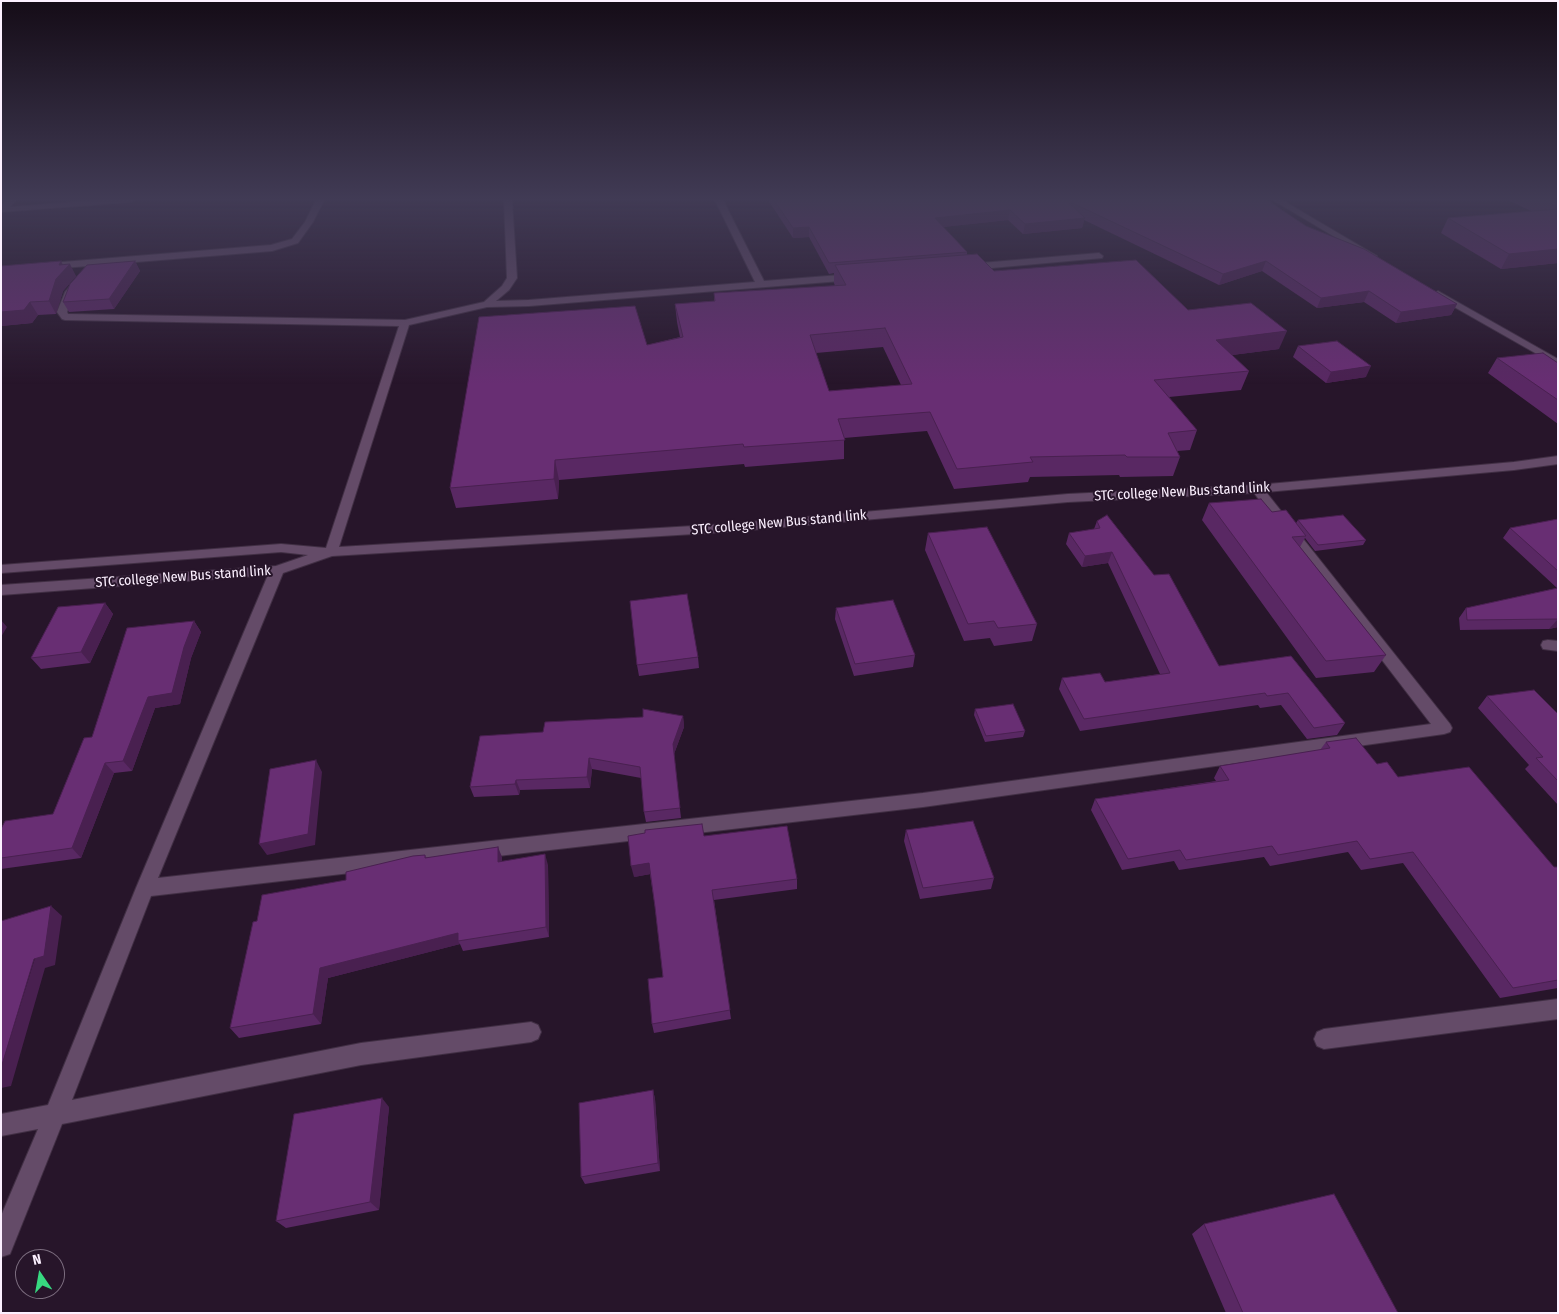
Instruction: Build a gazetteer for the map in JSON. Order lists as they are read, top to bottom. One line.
{"streets":{"street":["STC college New Bus stand link"]},"north":"top"}
